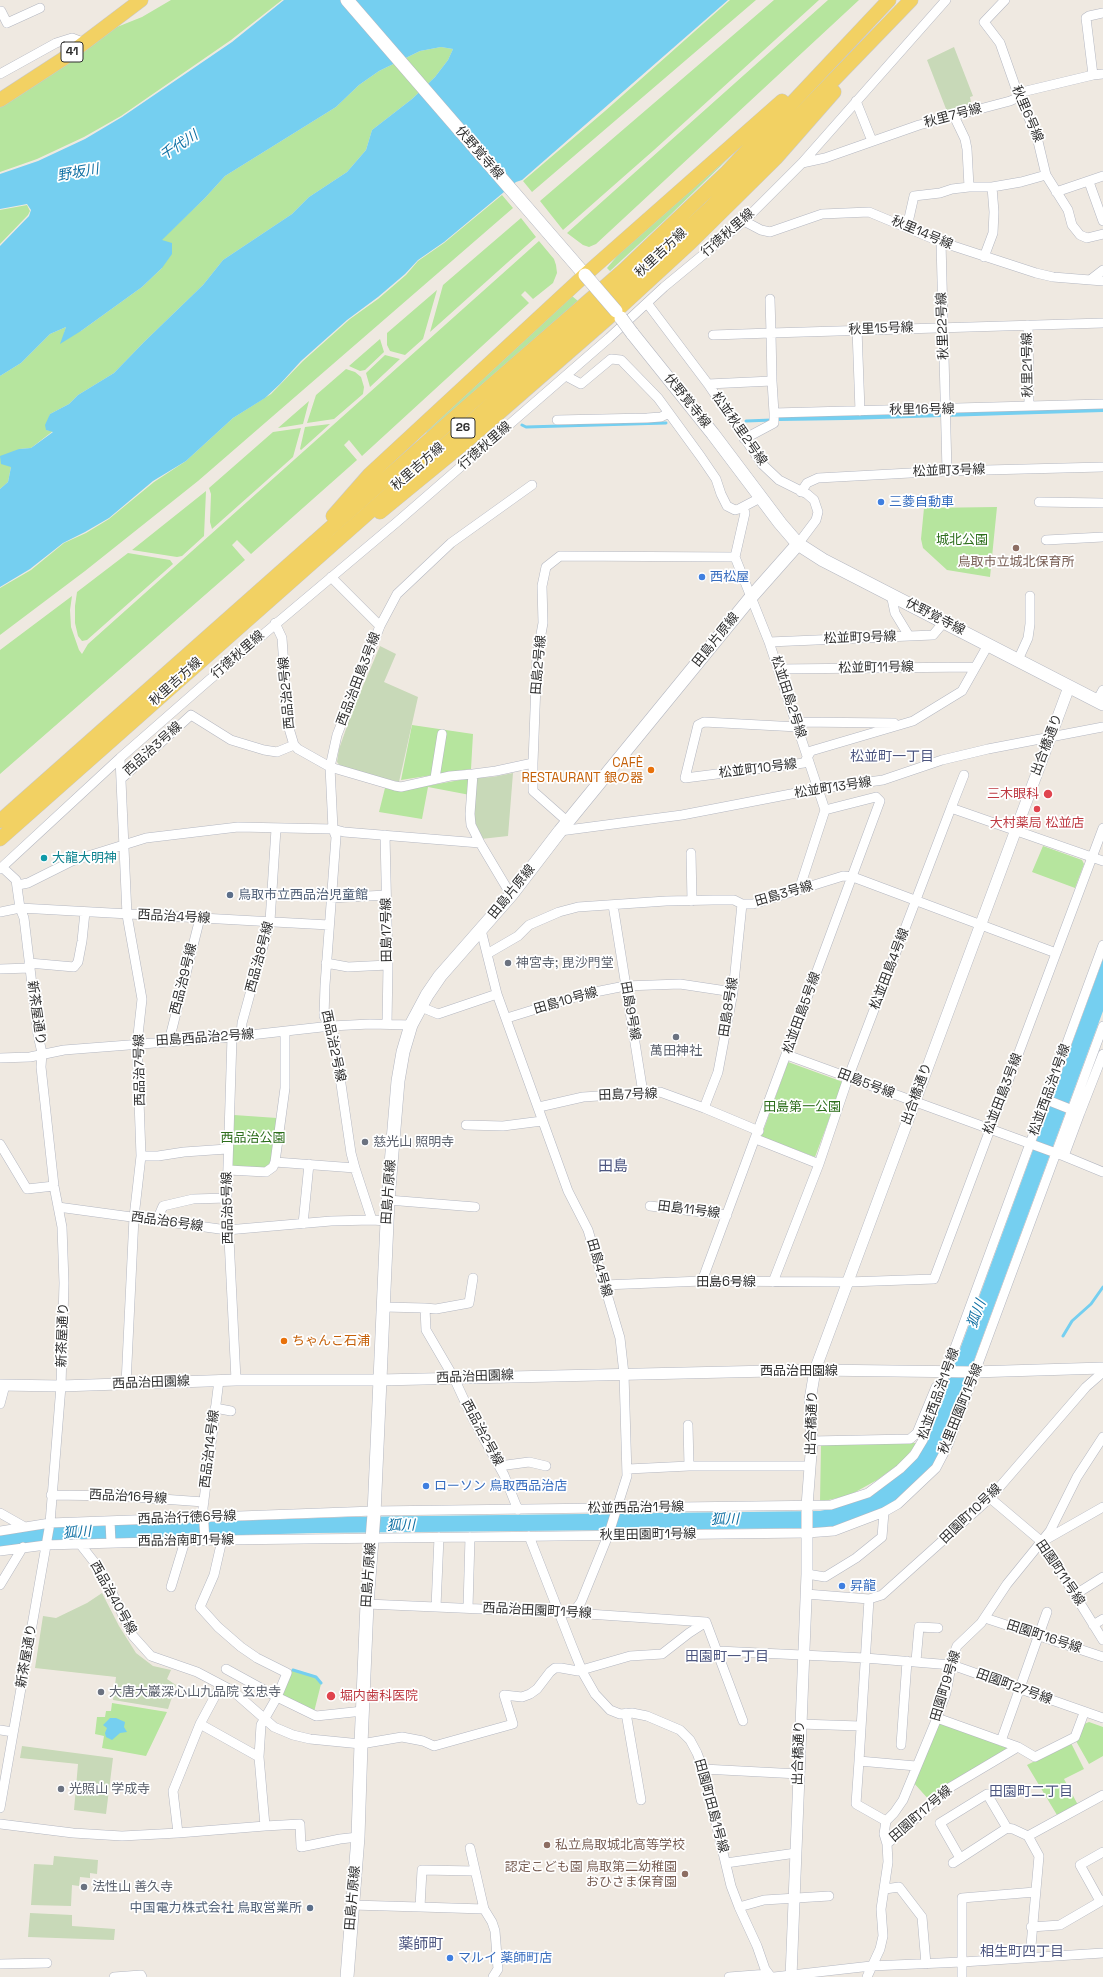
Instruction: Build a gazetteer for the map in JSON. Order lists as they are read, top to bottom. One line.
{"streets":{"main road":["41","伏野覚寺線","秋里吉方線","26","田島片原線"],"street":["秋里6号線","秋里7号線","行徳秋里線","秋里14号線","秋里22号線","秋里15号線","秋里21号線","秋里16号線","松並秋里2号線","松並町3号線","松並町9号線","田島2号線","松並町11号線","西品治田島3号線","西品治2号線","松並田島2号線","出合橋通り","西品治3号線","松並町10号線","松並町13号線","田島3号線","西品治4号線","田島17号線","西品治8号線","松並田島4号線","西品治9号線","田島10号線","田島8号線","田島9号線","新茶屋通り","松並田島5号線","田島西品治2号線","西品治7号線","田島5号線","松並西品治1号線","松並田島3号線","田島7号線","西品治5号線","田島11号線","西品治6号線","田島4号線","田島6号線","西品治田園線","秋里田園町1号線","西品治14号線","西品治16号線","田園町10号線","西品治行徳6号線","西品治南町1号線","田園町11号線","西品治40号線","西品治田園町1号線","田園町16号線","田園町9号線","田園町27号線","田園町田島1号線","田園町17号線"]},"crossings":[["秋里6号線","秋里7号線"],["秋里7号線","行徳秋里線"],["伏野覚寺線","松並秋里2号線"],["伏野覚寺線","松並町9号線"],["伏野覚寺線","田島片原線"],["伏野覚寺線","出合橋通り"],["伏野覚寺線","松並町10号線"],["行徳秋里線","秋里14号線"],["行徳秋里線","松並秋里2号線"],["行徳秋里線","西品治2号線"],["行徳秋里線","西品治7号線"],["秋里14号線","秋里22号線"],["秋里22号線","秋里15号線"],["秋里22号線","秋里16号線"],["秋里22号線","松並町3号線"],["秋里15号線","秋里21号線"],["秋里21号線","秋里16号線"],["松並秋里2号線","松並町3号線"],["松並秋里2号線","田島片原線"],["松並町9号線","松並田島2号線"],["田島片原線","田島2号線"],["田島片原線","松並田島2号線"],["田島片原線","松並町13号線"],["田島片原線","田島西品治2号線"],["田島片原線","松並西品治1号線"],["田島片原線","田島4号線"],["田島片原線","西品治田園線"],["田島片原線","秋里田園町1号線"],["田島片原線","西品治行徳6号線"],["田島片原線","西品治南町1号線"],["田島片原線","西品治40号線"],["田島片原線","西品治田園町1号線"],["田島2号線","松並田島2号線"],["田島2号線","松並町13号線"],["松並町11号線","松並田島2号線"],["松並町11号線","松並町10号線"],["西品治田島3号線","西品治2号線"],["西品治2号線","西品治3号線"],["西品治2号線","西品治4号線"],["西品治2号線","田島西品治2号線"],["西品治2号線","松並西品治1号線"],["西品治2号線","西品治6号線"],["西品治2号線","西品治田園線"],["松並田島2号線","松並町10号線"],["松並田島2号線","松並町13号線"],["松並田島2号線","松並田島5号線"],["出合橋通り","松並町13号線"],["出合橋通り","田島3号線"],["出合橋通り","田島5号線"],["出合橋通り","松並西品治1号線"],["出合橋通り","松並田島3号線"],["出合橋通り","田島6号線"],["出合橋通り","西品治田園線"],["出合橋通り","秋里田園町1号線"],["出合橋通り","田園町27号線"],["西品治3号線","西品治7号線"],["田島3号線","松並田島4号線"],["田島3号線","田島8号線"],["田島3号線","田島9号線"],["田島3号線","松並田島5号線"],["田島3号線","松並田島3号線"],["田島3号線","田島4号線"],["西品治4号線","西品治8号線"],["西品治4号線","西品治9号線"],["西品治4号線","新茶屋通り"],["西品治4号線","西品治7号線"],["田島17号線","田島西品治2号線"],["西品治8号線","田島西品治2号線"],["西品治8号線","西品治5号線"],["松並田島4号線","田島5号線"],["松並田島4号線","田島7号線"],["松並田島4号線","田島6号線"],["西品治9号線","田島西品治2号線"],["田島10号線","田島8号線"],["田島10号線","田島9号線"],["田島10号線","田島4号線"],["田島8号線","田島7号線"],["田島9号線","田島7号線"],["新茶屋通り","田島西品治2号線"],["新茶屋通り","西品治6号線"],["新茶屋通り","西品治田園線"],["新茶屋通り","西品治16号線"],["新茶屋通り","西品治行徳6号線"],["新茶屋通り","西品治南町1号線"],["松並田島5号線","田島5号線"],["松並田島5号線","田島7号線"],["松並田島5号線","田島11号線"],["松並田島5号線","田島6号線"],["田島西品治2号線","西品治7号線"],["田島西品治2号線","西品治5号線"],["西品治7号線","西品治6号線"],["西品治7号線","西品治田園線"],["田島5号線","松並西品治1号線"],["田島5号線","松並田島3号線"],["田島5号線","秋里田園町1号線"],["松並西品治1号線","田島4号線"],["松並西品治1号線","西品治田園線"],["松並西品治1号線","西品治行徳6号線"],["松並田島3号線","田島6号線"],["田島7号線","田島4号線"],["西品治5号線","西品治6号線"],["西品治5号線","西品治田園線"],["田島4号線","田島6号線"],["田島4号線","西品治田園線"],["田島4号線","秋里田園町1号線"],["田島4号線","西品治田園町1号線"],["西品治田園線","秋里田園町1号線"],["西品治田園線","西品治14号線"],["秋里田園町1号線","西品治南町1号線"],["秋里田園町1号線","田園町田島1号線"],["西品治14号線","西品治16号線"],["西品治14号線","西品治行徳6号線"],["西品治14号線","西品治南町1号線"],["田園町10号線","田園町11号線"],["西品治南町1号線","西品治40号線"],["田園町11号線","田園町9号線"],["西品治40号線","田園町田島1号線"],["西品治田園町1号線","田園町田島1号線"],["田園町16号線","田園町9号線"],["田園町9号線","田園町27号線"]],"districts":["松並町一丁目","田島","田園町一丁目","田園町二丁目","薬師町","相生町四丁目"],"water":["千代川","野坂川","狐川"],"parks":["城北公園","田島第一公園","西品治公園"],"places":["三菱自動車","鳥取市立城北保育所","西松屋","CAFÈ RESTAURANT 銀の器","三木眼科","大村薬局 松並店","大龍大明神","鳥取市立西品治児童館","神宮寺; 毘沙門堂","萬田神社","慈光山 照明寺","ちゃんこ石浦","ローソン 鳥取西品治店","昇龍","大唐大巖深心山九品院 玄忠寺","堀内歯科医院","光照山 学成寺","私立鳥取城北高等学校","認定こども園 鳥取第二幼稚園 おひさま保育園","法性山 善久寺","中国電力株式会社 鳥取営業所","マルイ 薬師町店"]}
